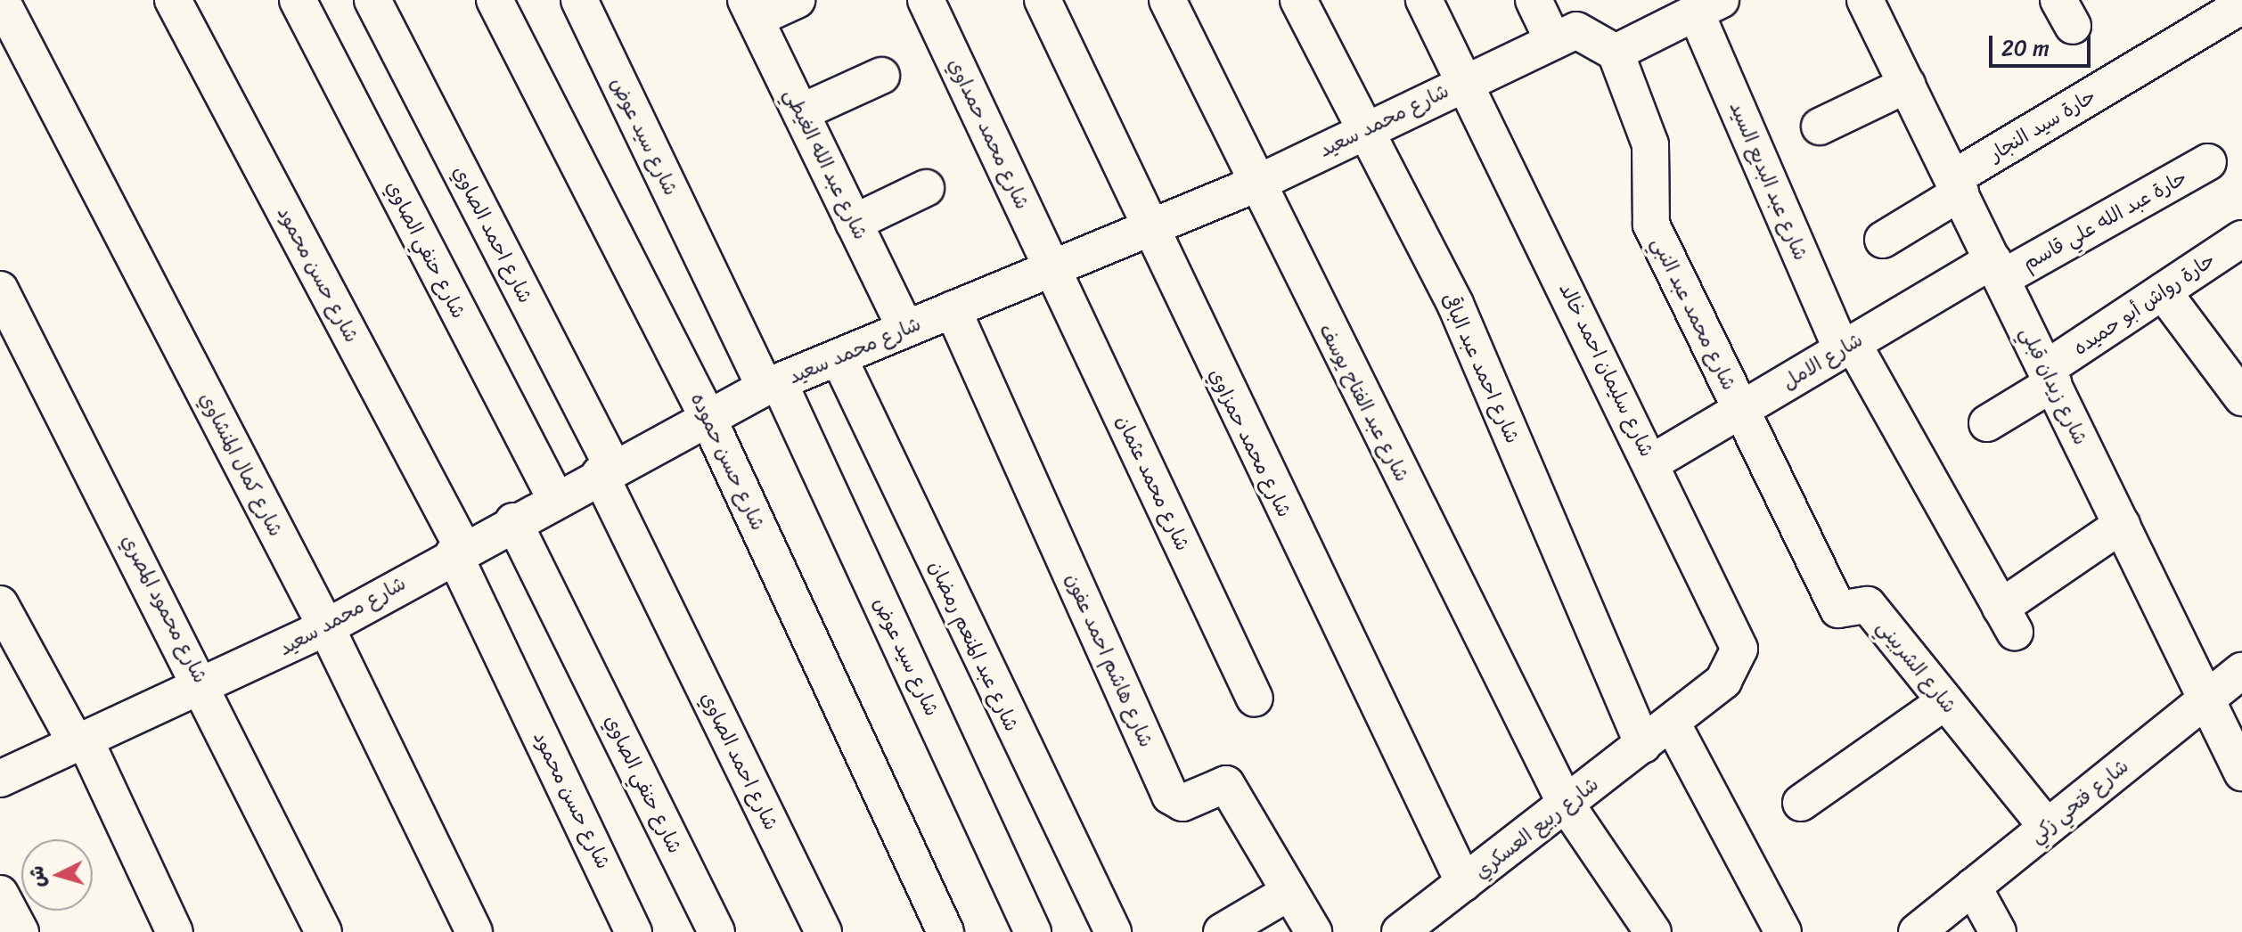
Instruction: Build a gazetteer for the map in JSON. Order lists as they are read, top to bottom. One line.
{"streets":{"street":["شارع محمد سعيد","حارة سيد النجار","شارع محمد حمداوي","شارع سيد عوض","شارع عبد الله الغيطي","شارع عبد البديع السيد","حارة عبد الله علي قاسم","شارع احمد الصاوي","شارع حنفي الصاوي","شارع حسن محمود","حارة رواش أبو حميده","شارع محمد عبد النبي","شارع الامل","شارع احمد عبد الباقى","شارع سليمان احمد خالد","شارع زيدان قبلي","شارع عبد الفتاح يوسف","شارع محمد حمزاوي","شارع حسن حموده","شارع كمال المنشاوي","شارع محمد عثمان","شارع محمود المصري","شارع عبد المنعم رمضان","شارع هاشم احمد عفون","شارع الشربيني","شارع فتحي زكي","شارع ربيع العسكري"]},"crossings":[["شارع محمد سعيد","شارع محمد حمداوي"],["شارع محمد سعيد","شارع سيد عوض"],["شارع محمد سعيد","شارع عبد الله الغيطي"],["شارع محمد سعيد","شارع احمد الصاوي"],["شارع محمد سعيد","شارع حنفي الصاوي"],["شارع محمد سعيد","شارع حسن محمود"],["شارع محمد سعيد","شارع محمد عبد النبي"],["شارع محمد سعيد","شارع احمد عبد الباقى"],["شارع محمد سعيد","شارع سليمان احمد خالد"],["شارع محمد سعيد","شارع عبد الفتاح يوسف"],["شارع محمد سعيد","شارع محمد حمزاوي"],["شارع محمد سعيد","شارع حسن حموده"],["شارع محمد سعيد","شارع كمال المنشاوي"],["شارع محمد سعيد","شارع محمد عثمان"],["شارع محمد سعيد","شارع محمود المصري"],["شارع محمد سعيد","شارع عبد المنعم رمضان"],["شارع محمد سعيد","شارع هاشم احمد عفون"],["حارة سيد النجار","شارع زيدان قبلي"],["شارع محمد حمداوي","شارع محمد عثمان"],["شارع عبد البديع السيد","شارع الامل"],["شارع عبد البديع السيد","شارع زيدان قبلي"],["حارة عبد الله علي قاسم","شارع الامل"],["حارة عبد الله علي قاسم","شارع زيدان قبلي"],["حارة رواش أبو حميده","شارع زيدان قبلي"],["شارع محمد عبد النبي","شارع الامل"],["شارع محمد عبد النبي","شارع الشربيني"],["شارع الامل","شارع سليمان احمد خالد"],["شارع الامل","شارع زيدان قبلي"],["شارع الامل","شارع الشربيني"],["شارع احمد عبد الباقى","شارع ربيع العسكري"],["شارع سليمان احمد خالد","شارع ربيع العسكري"],["شارع زيدان قبلي","شارع فتحي زكي"],["شارع عبد الفتاح يوسف","شارع ربيع العسكري"],["شارع محمد حمزاوي","شارع ربيع العسكري"],["شارع الشربيني","شارع فتحي زكي"]],"scale_bar":"20 m","north":"left"}
